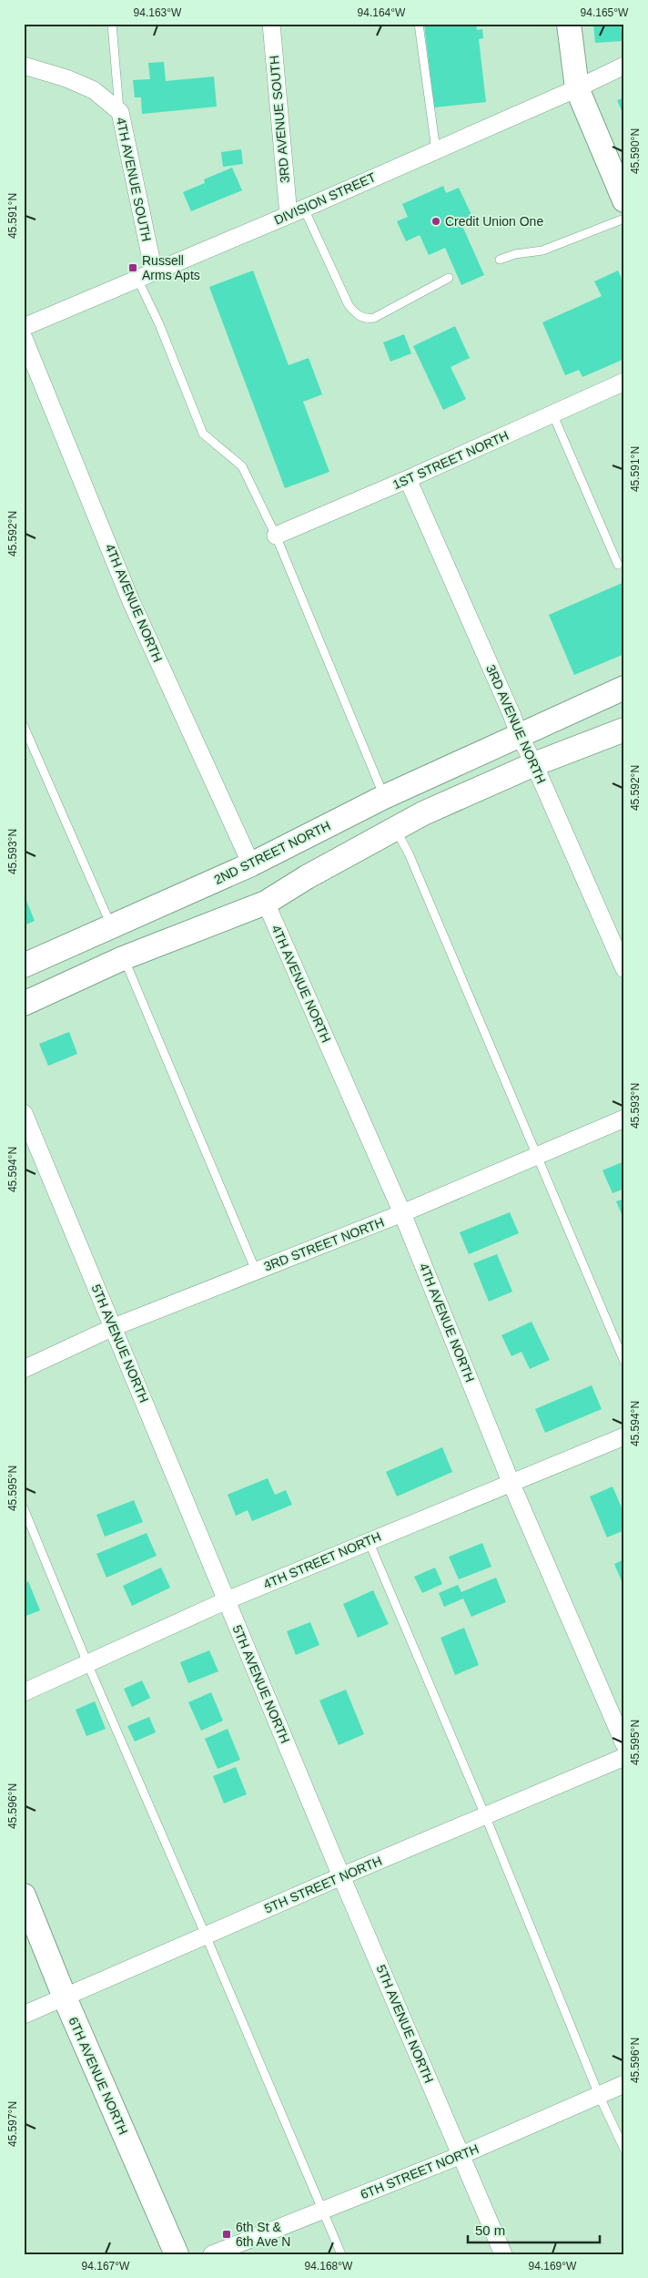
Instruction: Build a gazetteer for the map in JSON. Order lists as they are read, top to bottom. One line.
{"streets":{"main road":["2ND STREET NORTH","6TH AVENUE NORTH"],"street":["3RD AVENUE SOUTH","4TH AVENUE SOUTH","DIVISION STREET","1ST STREET NORTH","4TH AVENUE NORTH","3RD AVENUE NORTH","3RD STREET NORTH","5TH AVENUE NORTH","4TH STREET NORTH","5TH STREET NORTH","6TH STREET NORTH"]},"crossings":[["3RD AVENUE SOUTH","DIVISION STREET"],["4TH AVENUE SOUTH","DIVISION STREET"],["1ST STREET NORTH","3RD AVENUE NORTH"],["4TH AVENUE NORTH","2ND STREET NORTH"],["4TH AVENUE NORTH","3RD STREET NORTH"],["4TH AVENUE NORTH","4TH STREET NORTH"],["3RD AVENUE NORTH","2ND STREET NORTH"],["3RD STREET NORTH","5TH AVENUE NORTH"],["5TH AVENUE NORTH","4TH STREET NORTH"],["5TH AVENUE NORTH","5TH STREET NORTH"],["5TH AVENUE NORTH","6TH STREET NORTH"],["5TH STREET NORTH","6TH AVENUE NORTH"]],"places":{"other":["Credit Union One"],"transit":["Russell Arms Apts","6th St & 6th Ave N"]},"scale_bar":"50 m","coordinates":["94.163°W","94.164°W","94.165°W","45.590°N","45.591°N","45.592°N","45.593°N","45.594°N","45.595°N","45.596°N","45.597°N","94.167°W","94.168°W","94.169°W"]}
